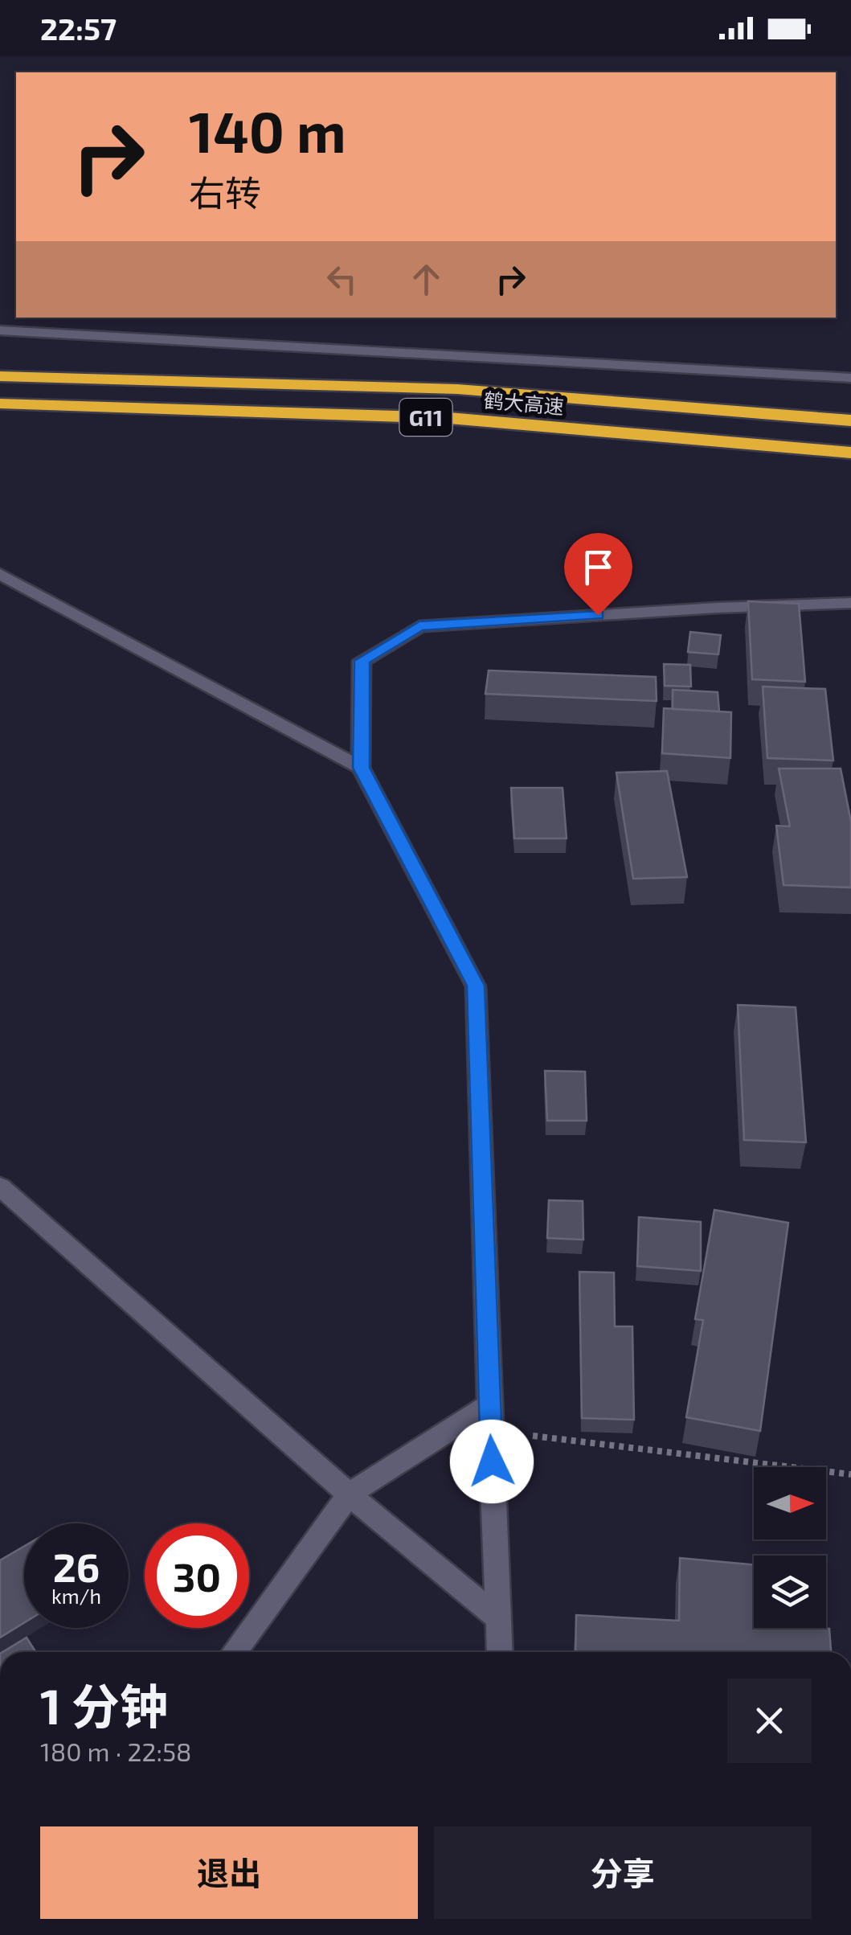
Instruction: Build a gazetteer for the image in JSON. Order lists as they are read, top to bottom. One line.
{"streets":{"highway":["鹤大高速","G11"]},"north":"right","page":{"status":"22:57","turn":["140 m","右转"],"speed":"26 km/h","limit":"30","heading":["1 分钟","180 m · 22:58"],"buttons":["退出","分享"]}}
